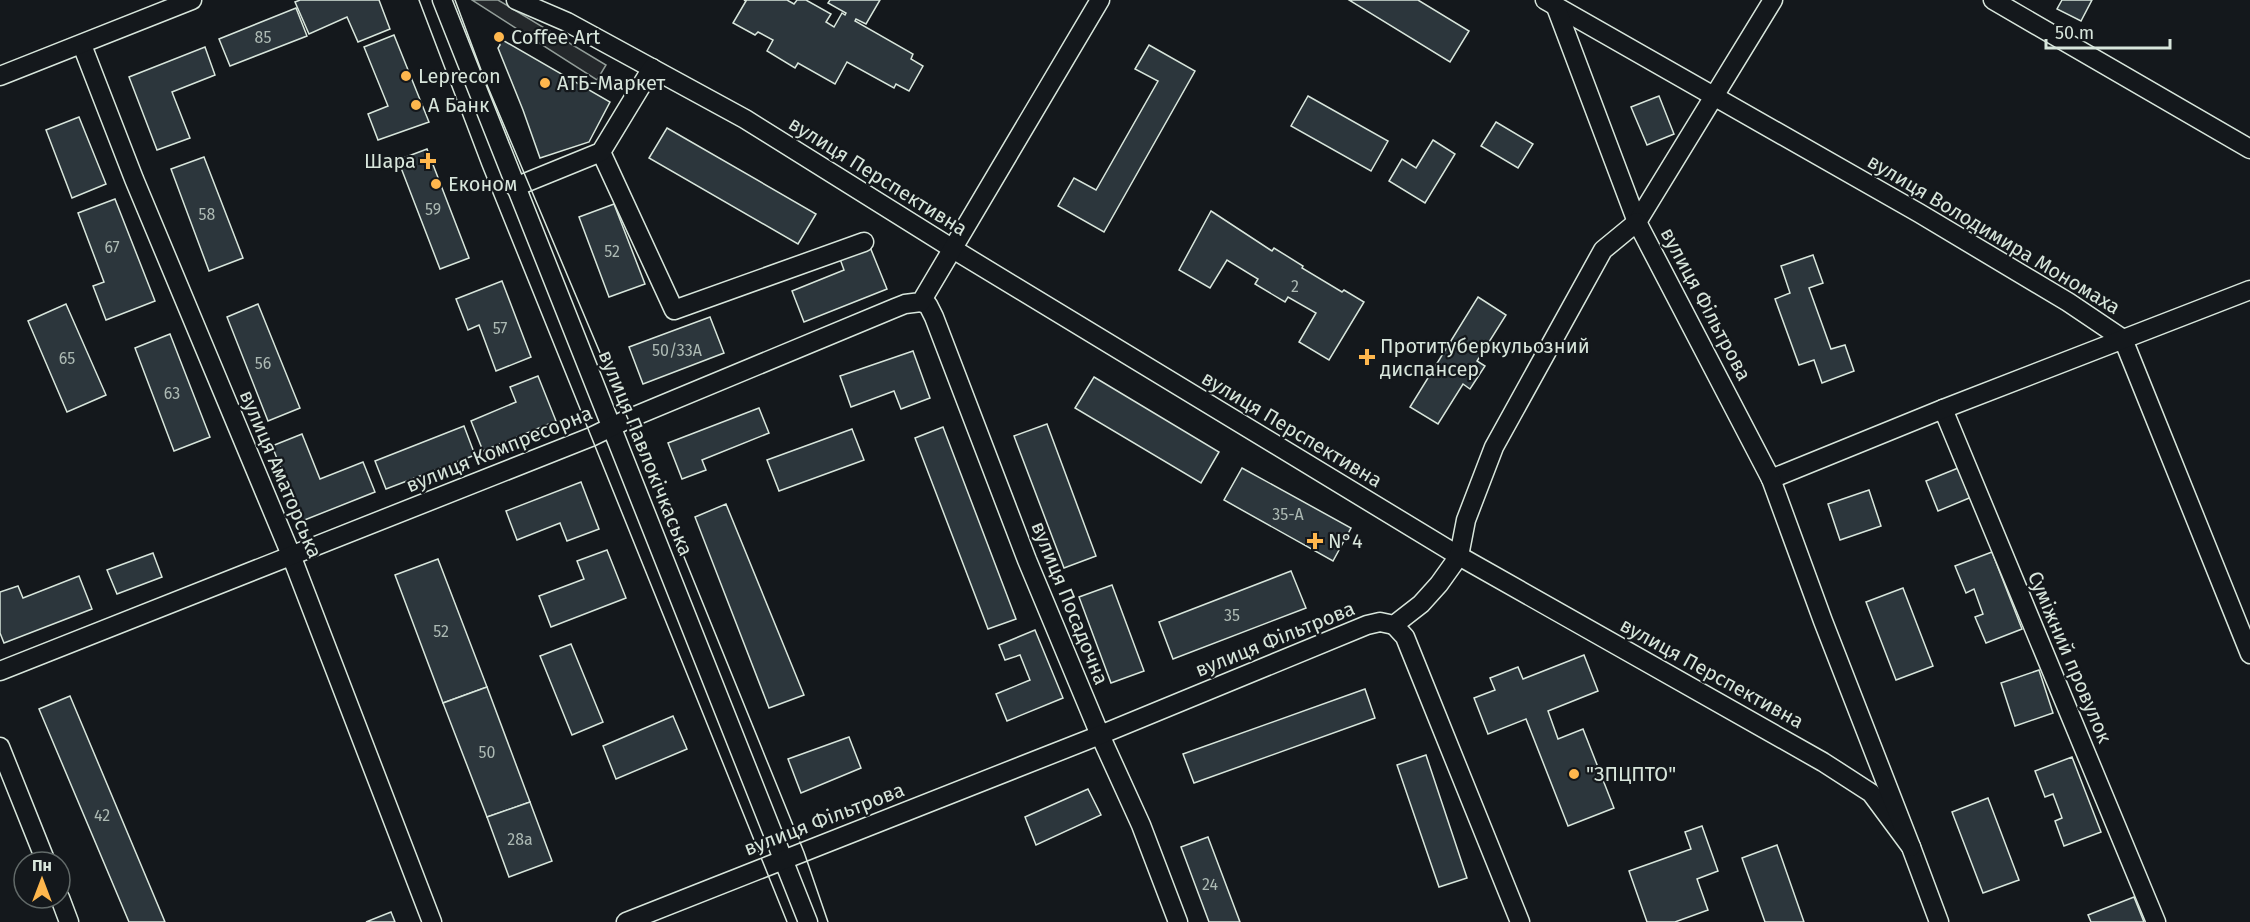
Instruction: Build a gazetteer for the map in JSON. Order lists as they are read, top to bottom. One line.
{"streets":{"street":["вулиця Перспективна","вулиця Володимира Мономаха","вулиця Фільтрова","вулиця Компресорна","вулиця Павлокічкаська","вулиця Аматорська","вулиця Посадочна","Суміжний провулок"]},"crossings":[["вулиця Перспективна","вулиця Фільтрова"],["вулиця Фільтрова","вулиця Павлокічкаська"],["вулиця Фільтрова","вулиця Посадочна"],["вулиця Компресорна","вулиця Павлокічкаська"],["вулиця Компресорна","вулиця Аматорська"],["вулиця Компресорна","вулиця Посадочна"]],"places":{"other":["Coffee Art","Leprecon","АТБ-Маркет","А Банк","Економ","\"ЗПЦПТО\""],"health":["Шара","Протитуберкульозний диспансер","N°4"]},"house_numbers":["85","59","58","67","52","2","57","50/33А","65","56","63","35-А","35","52","50","42","28а","24"],"scale_bar":"50 m","north":"top"}
